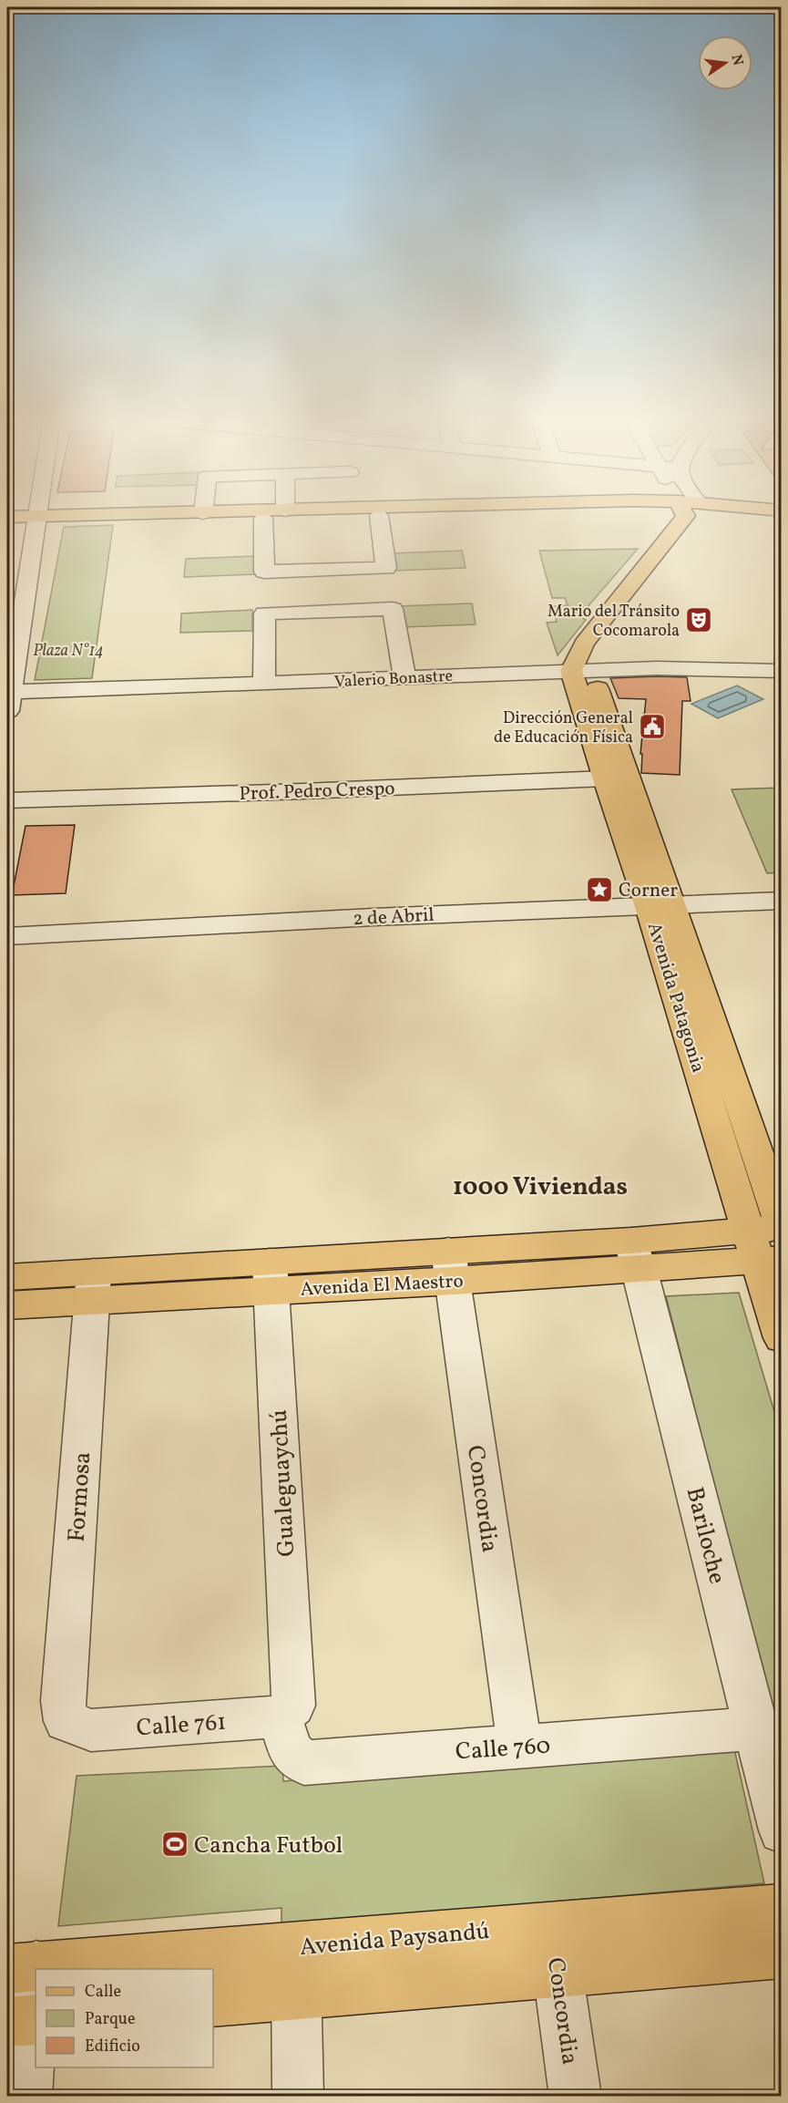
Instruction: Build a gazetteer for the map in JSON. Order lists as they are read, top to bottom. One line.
{"streets":{"main road":["Avenida Patagonia","Avenida El Maestro","Avenida Paysandú"],"street":["Valerio Bonastre","Prof. Pedro Crespo","2 de Abril","Gualeguaychú","Formosa","Concordia","Bariloche","Calle 761","Calle 760"]},"crossings":[["Valerio Bonastre","Avenida Patagonia"],["Prof. Pedro Crespo","Avenida Patagonia"],["2 de Abril","Avenida Patagonia"],["Avenida Patagonia","Avenida El Maestro"],["Avenida El Maestro","Gualeguaychú"],["Avenida El Maestro","Formosa"],["Avenida El Maestro","Concordia"],["Avenida El Maestro","Bariloche"],["Gualeguaychú","Calle 761"],["Gualeguaychú","Calle 760"],["Formosa","Calle 761"],["Concordia","Calle 760"],["Concordia","Avenida Paysandú"],["Bariloche","Calle 760"],["Calle 761","Calle 760"]],"districts":["1000 Viviendas"],"parks":["Plaza N°14"],"places":{"theatre":["Mario del Tránsito Cocomarola"],"public building":["Dirección General de Educación Física"],"place":["Corner"],"sports":["Cancha Futbol"]},"legend":["Calle","Parque","Edificio"],"north":"right"}
